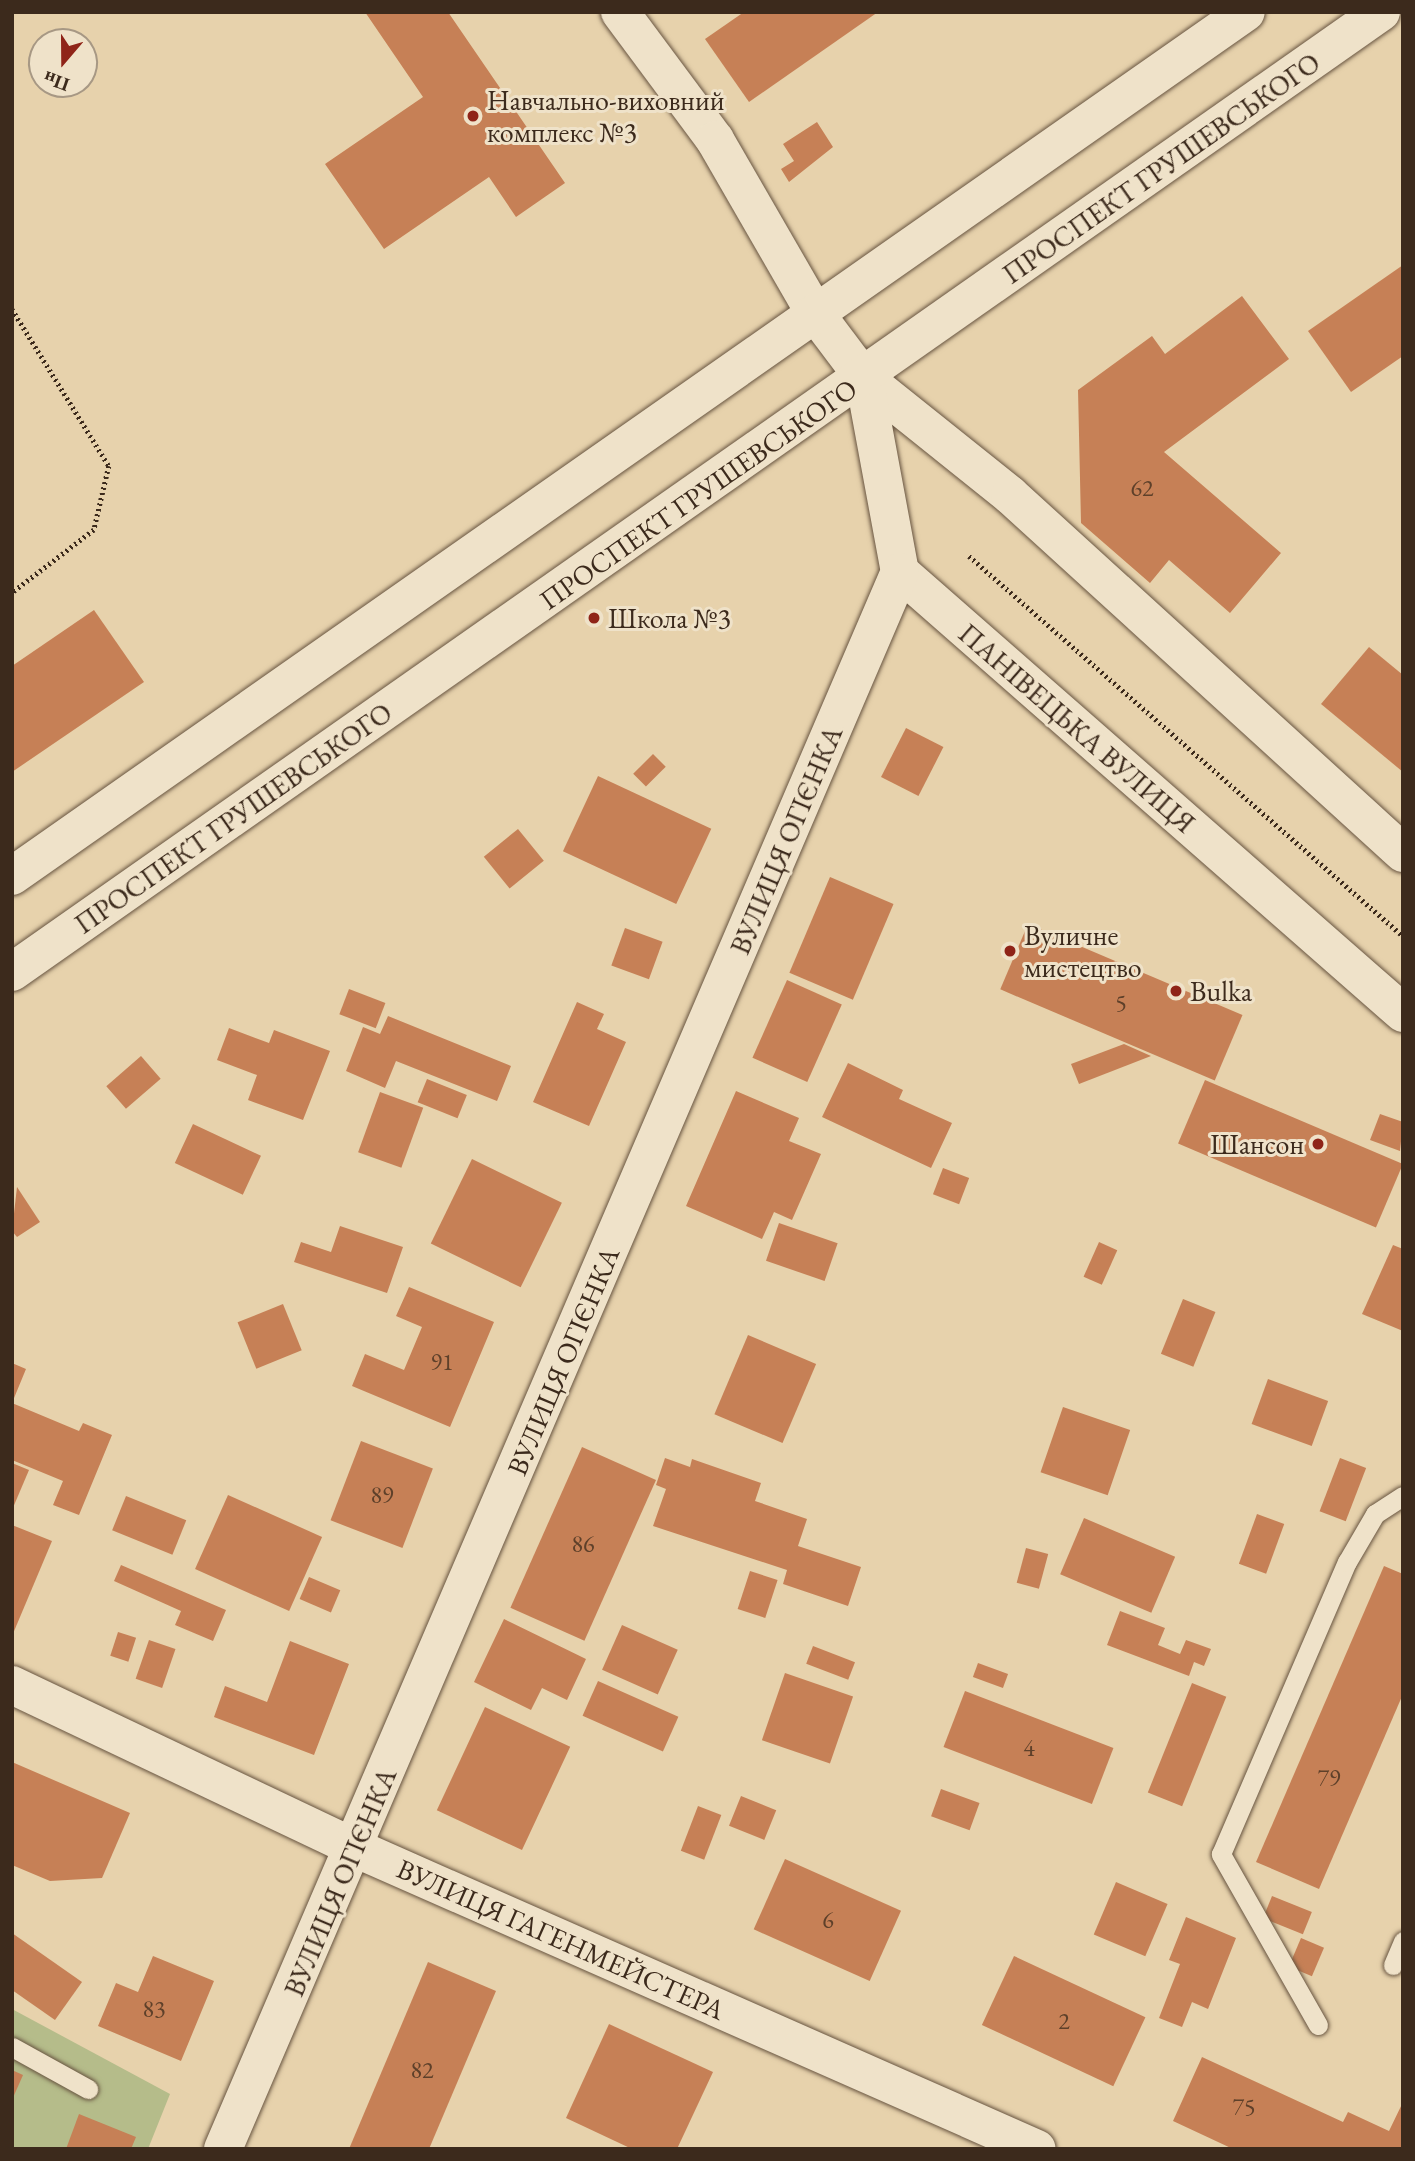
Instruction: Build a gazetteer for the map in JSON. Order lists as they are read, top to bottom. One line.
{"streets":{"street":["ПРОСПЕКТ ГРУШЕВСЬКОГО","ПАНІВЕЦЬКА ВУЛИЦЯ","ВУЛИЦЯ ОГІЄНКА","ВУЛИЦЯ ГАГЕНМЕЙСТЕРА"]},"crossings":[["ПАНІВЕЦЬКА ВУЛИЦЯ","ВУЛИЦЯ ОГІЄНКА"],["ВУЛИЦЯ ОГІЄНКА","ВУЛИЦЯ ГАГЕНМЕЙСТЕРА"]],"places":["Навчально-виховний комплекс №3","Школа №3","Вуличне мистецтво","Bulka","Шансон"],"house_numbers":["62","5","91","89","86","4","79","6","83","2","82","75"],"north":"bottom"}
